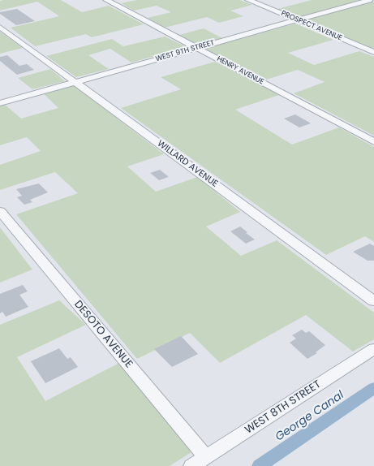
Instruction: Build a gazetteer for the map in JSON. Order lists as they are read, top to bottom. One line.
{"streets":{"street":["PROSPECT AVENUE","WEST 9TH STREET","HENRY AVENUE","WILLARD AVENUE","DESOTO AVENUE","WEST 8TH STREET"]},"crossings":[["PROSPECT AVENUE","WEST 9TH STREET"],["WEST 9TH STREET","HENRY AVENUE"],["WEST 9TH STREET","WILLARD AVENUE"],["DESOTO AVENUE","WEST 8TH STREET"]],"water":["George Canal"]}
